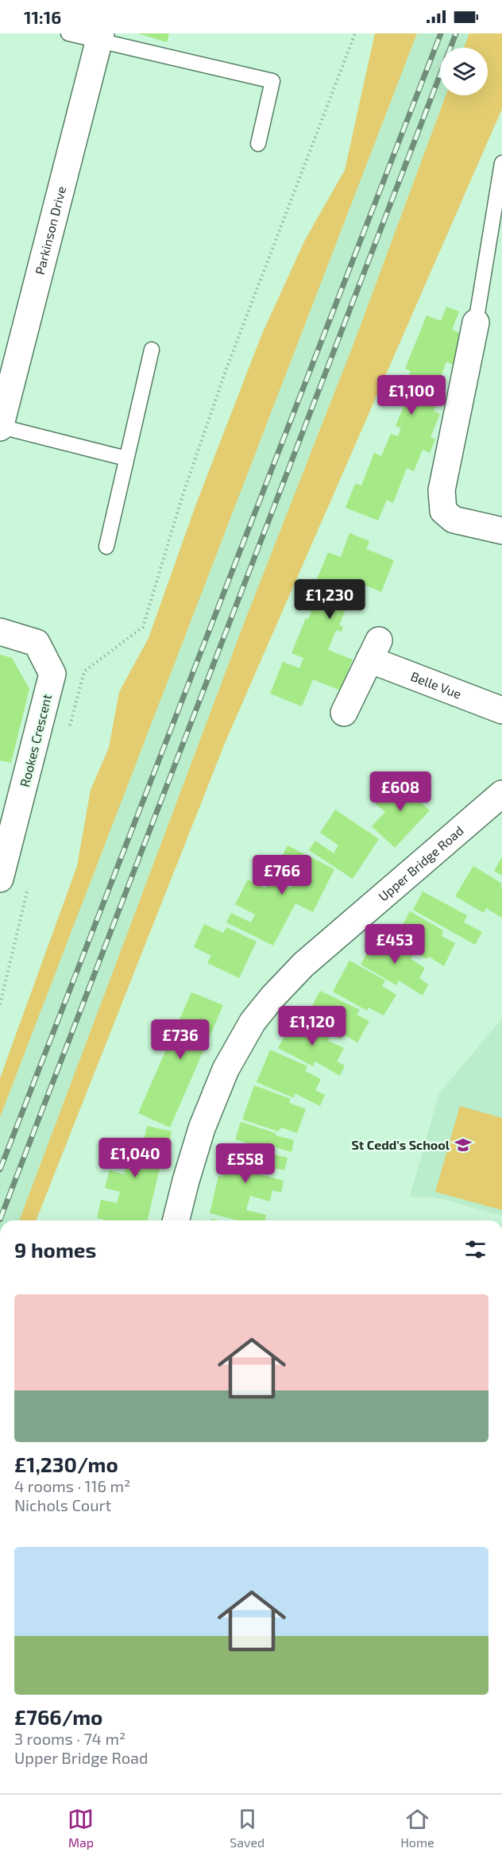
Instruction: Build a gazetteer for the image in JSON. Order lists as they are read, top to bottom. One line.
{"streets":{"street":["Parkinson Drive","Belle Vue","Rookes Crescent","Upper Bridge Road"]},"places":{"school or university":["St Cedd's School"]},"page":{"status":"11:16","price":["£1,100","£1,230","£608","£766","£453","£1,120","£736","£1,040","£558"],"heading":"9 homes","list":[{"name":"£1,230/mo","note":"4 rooms · 116 m² · Nichols Court"},{"name":"£766/mo","note":"3 rooms · 74 m² · Upper Bridge Road"}],"tabs":["Map","Saved","Home"]}}
